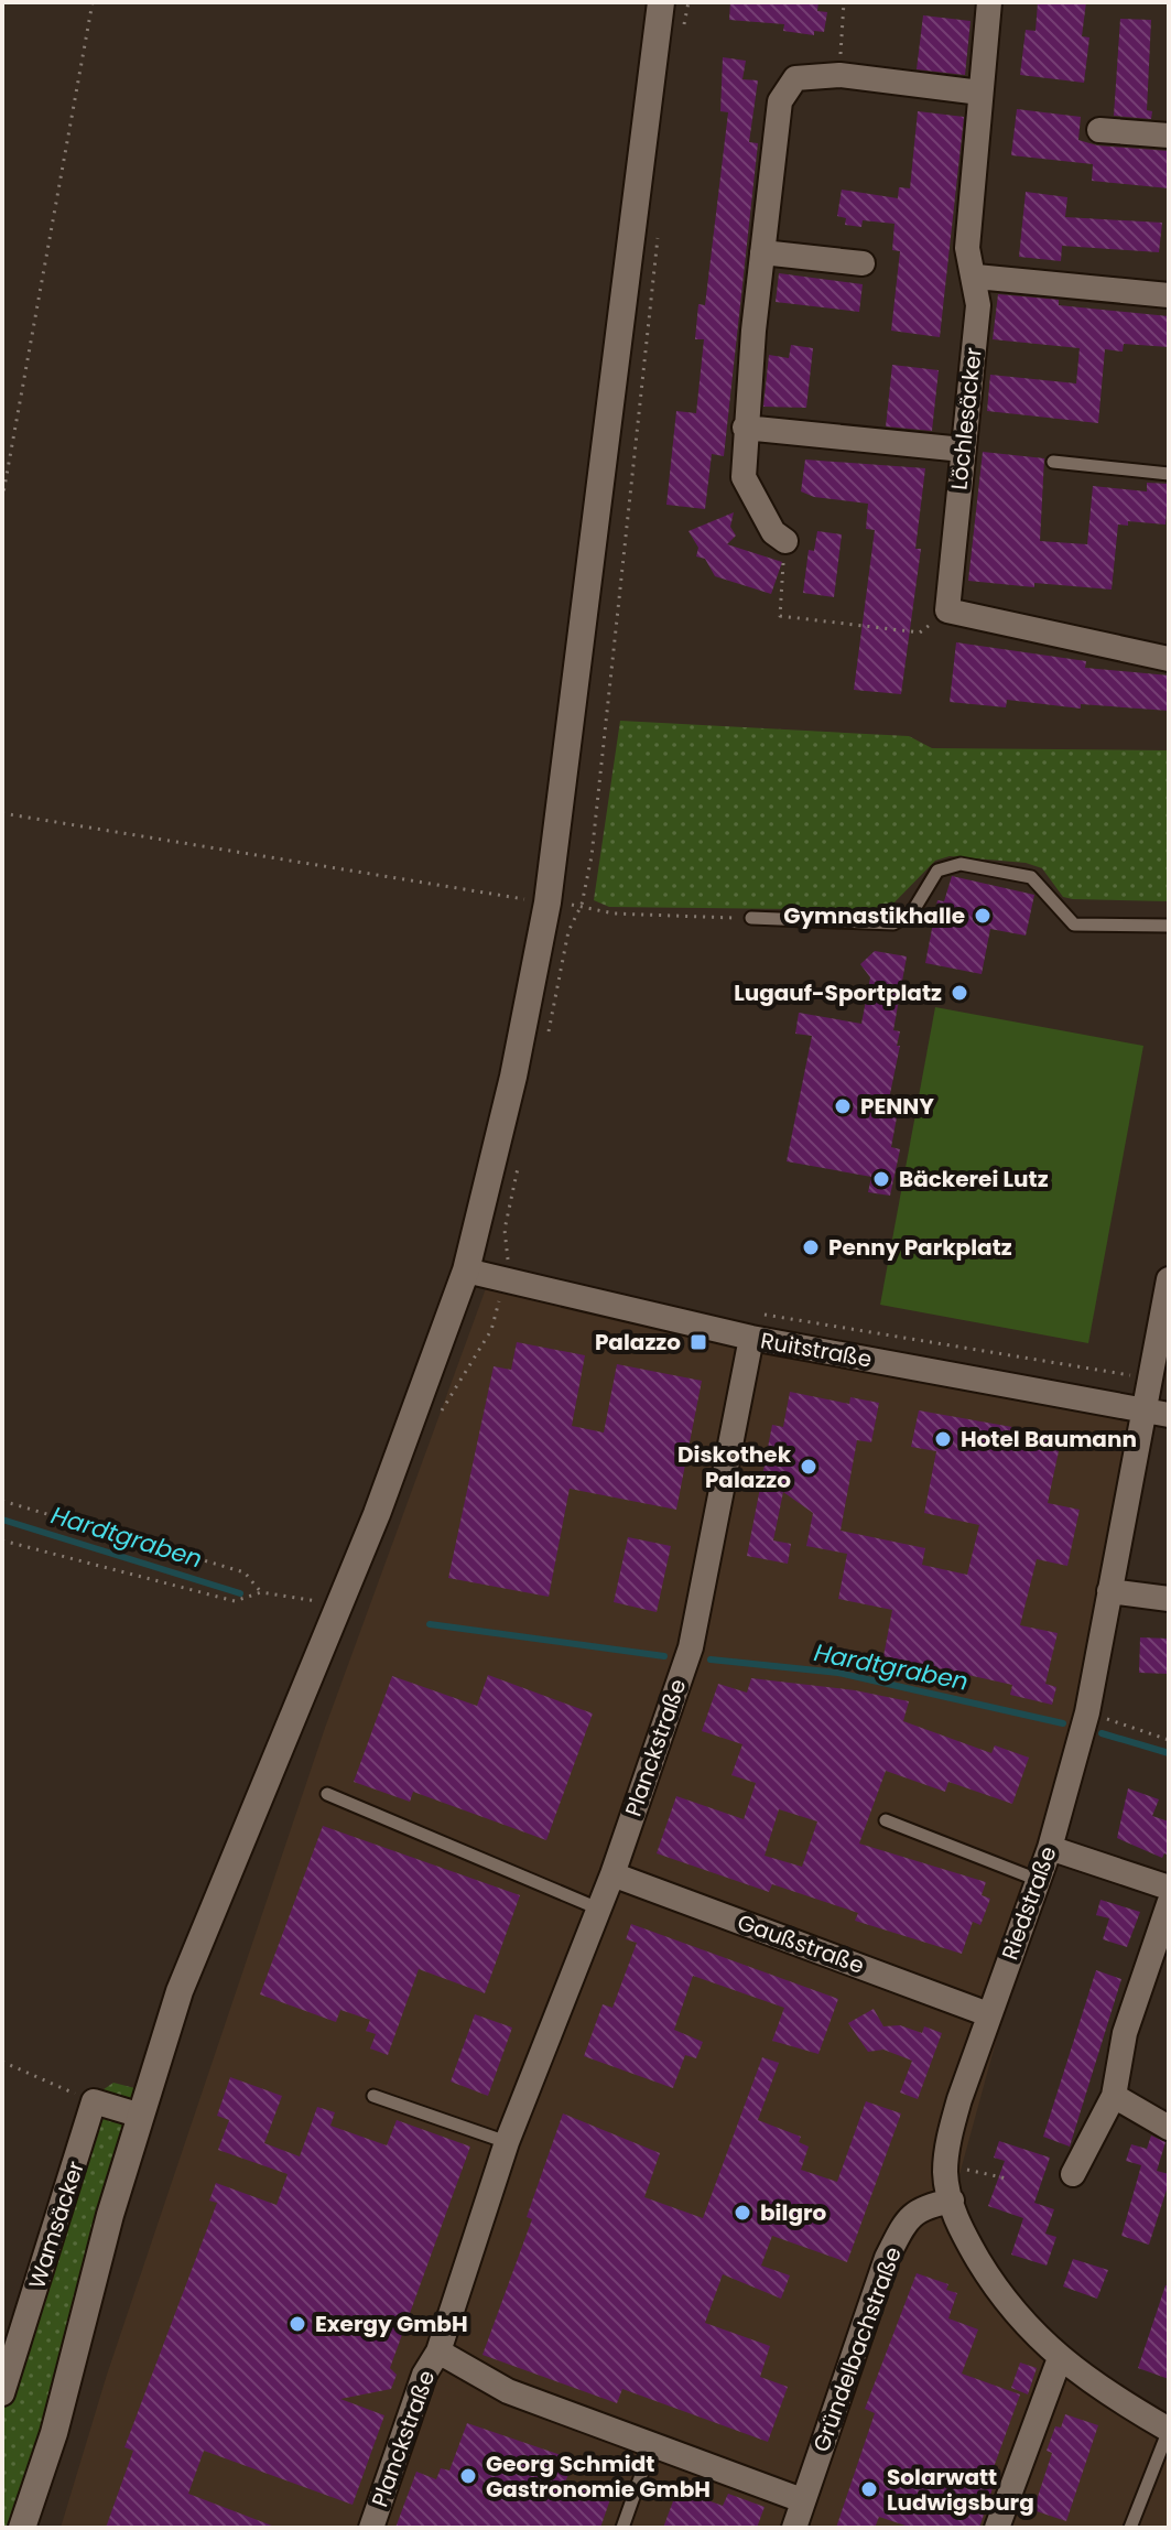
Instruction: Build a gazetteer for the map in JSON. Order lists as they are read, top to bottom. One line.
{"streets":{"street":["Löchlesäcker","Ruitstraße","Planckstraße","Riedstraße","Gaußstraße","Wamsäcker","Gründelbachstraße"]},"crossings":[["Ruitstraße","Planckstraße"],["Ruitstraße","Riedstraße"],["Planckstraße","Gaußstraße"],["Planckstraße","Gründelbachstraße"],["Riedstraße","Gaußstraße"],["Riedstraße","Gründelbachstraße"]],"water":["Hardtgraben"],"places":{"other":["Gymnastikhalle","Lugauf-Sportplatz","PENNY","Bäckerei Lutz","Penny Parkplatz","Hotel Baumann","Diskothek Palazzo","bilgro","Exergy GmbH","Georg Schmidt Gastronomie GmbH","Solarwatt Ludwigsburg"],"transit":["Palazzo"]}}
